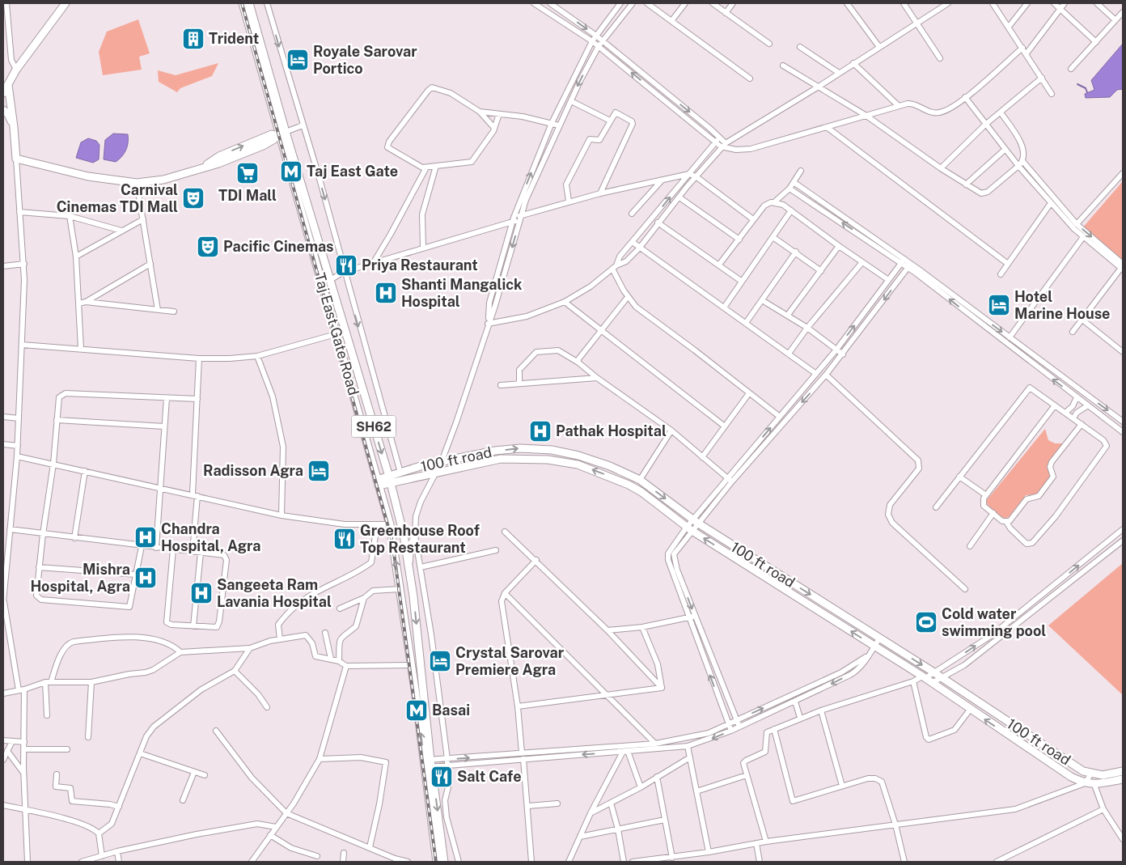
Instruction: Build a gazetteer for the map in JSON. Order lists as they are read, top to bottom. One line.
{"streets":{"main road":["Taj East Gate Road","SH62","100 ft road"]},"crossings":[["Taj East Gate Road","SH62"],["Taj East Gate Road","100 ft road"],["SH62","100 ft road"]],"places":{"building":["Trident"],"hotel":["Royale Sarovar Portico","Hotel Marine House","Radisson Agra","Crystal Sarovar Premiere Agra"],"metro station":["Taj East Gate","Basai"],"supermarket":["TDI Mall"],"theatre":["Carnival Cinemas TDI Mall","Pacific Cinemas"],"restaurant":["Priya Restaurant","Greenhouse Roof Top Restaurant","Salt Cafe"],"hospital":["Shanti Mangalick Hospital","Pathak Hospital","Chandra Hospital, Agra","Mishra Hospital, Agra","Sangeeta Ram Lavania Hospital"],"sports":["Cold water swimming pool"]}}
